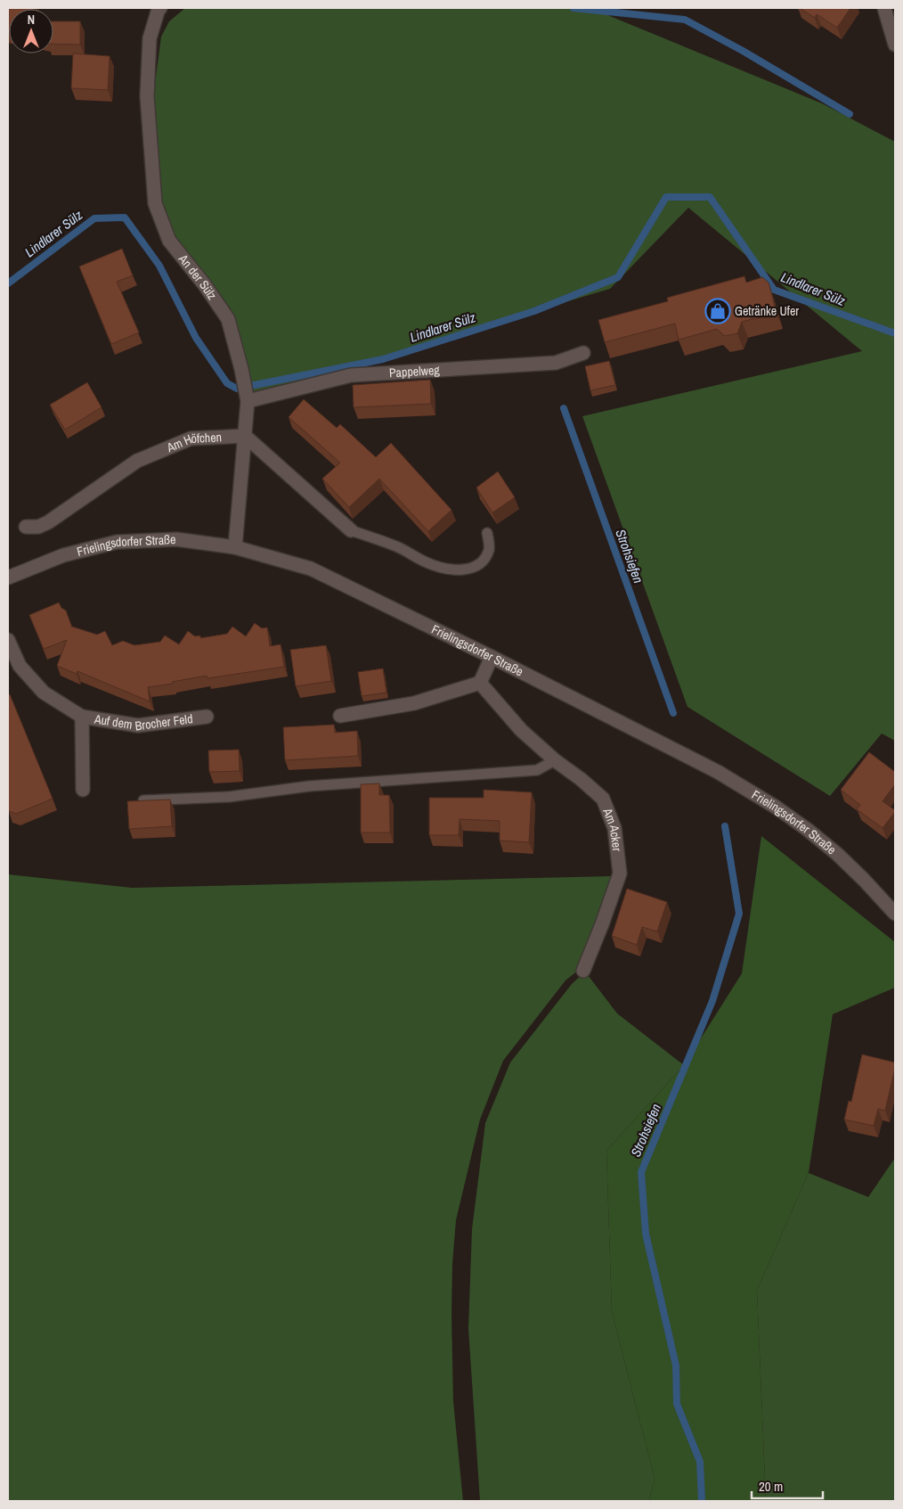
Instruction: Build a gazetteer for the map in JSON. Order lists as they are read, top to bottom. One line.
{"streets":{"street":["An der Sülz","Pappelweg","Am Höfchen","Frielingsdorfer Straße","Auf dem Brocher Feld","Am Acker"]},"crossings":[["An der Sülz","Pappelweg"],["An der Sülz","Am Höfchen"],["An der Sülz","Frielingsdorfer Straße"]],"water":["Lindlarer Sülz","Strohsiefen"],"places":{"shop":["Getränke Ufer"]},"scale_bar":"20 m","north":"top"}
